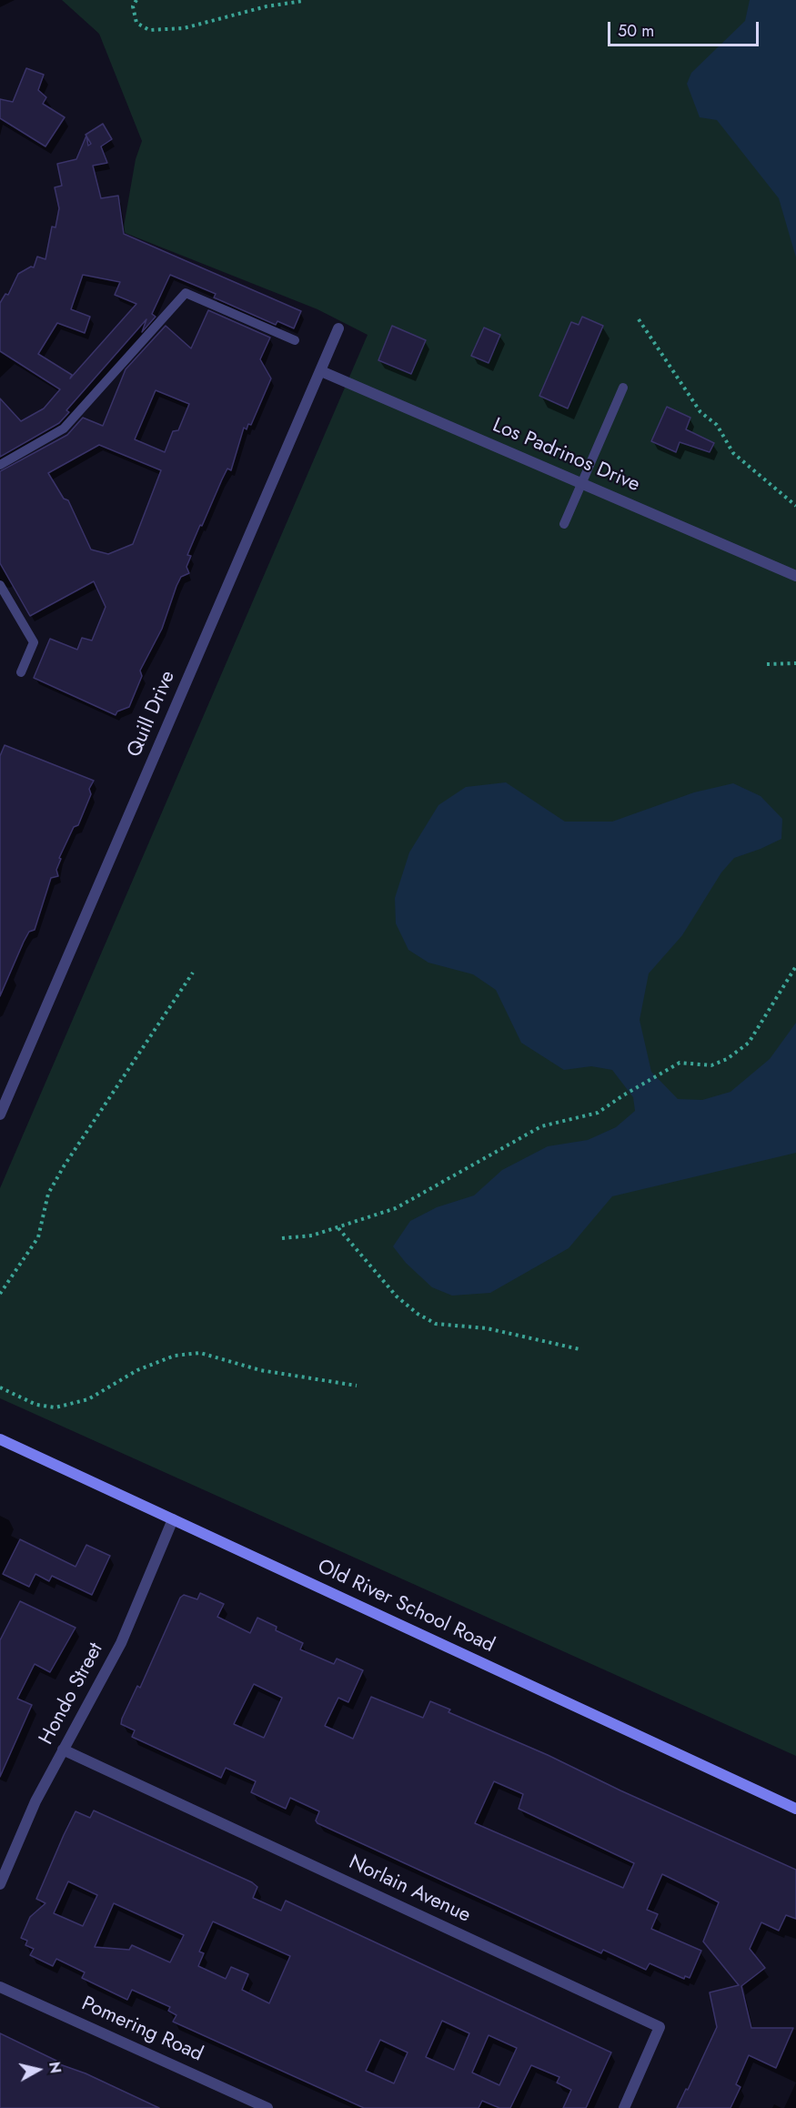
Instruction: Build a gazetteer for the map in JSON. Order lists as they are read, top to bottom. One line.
{"streets":{"main road":["Old River School Road"],"street":["Los Padrinos Drive","Quill Drive","Hondo Street","Norlain Avenue","Pomering Road"]},"crossings":[["Los Padrinos Drive","Quill Drive"],["Old River School Road","Hondo Street"],["Hondo Street","Norlain Avenue"]],"scale_bar":"50 m","north":"right"}
